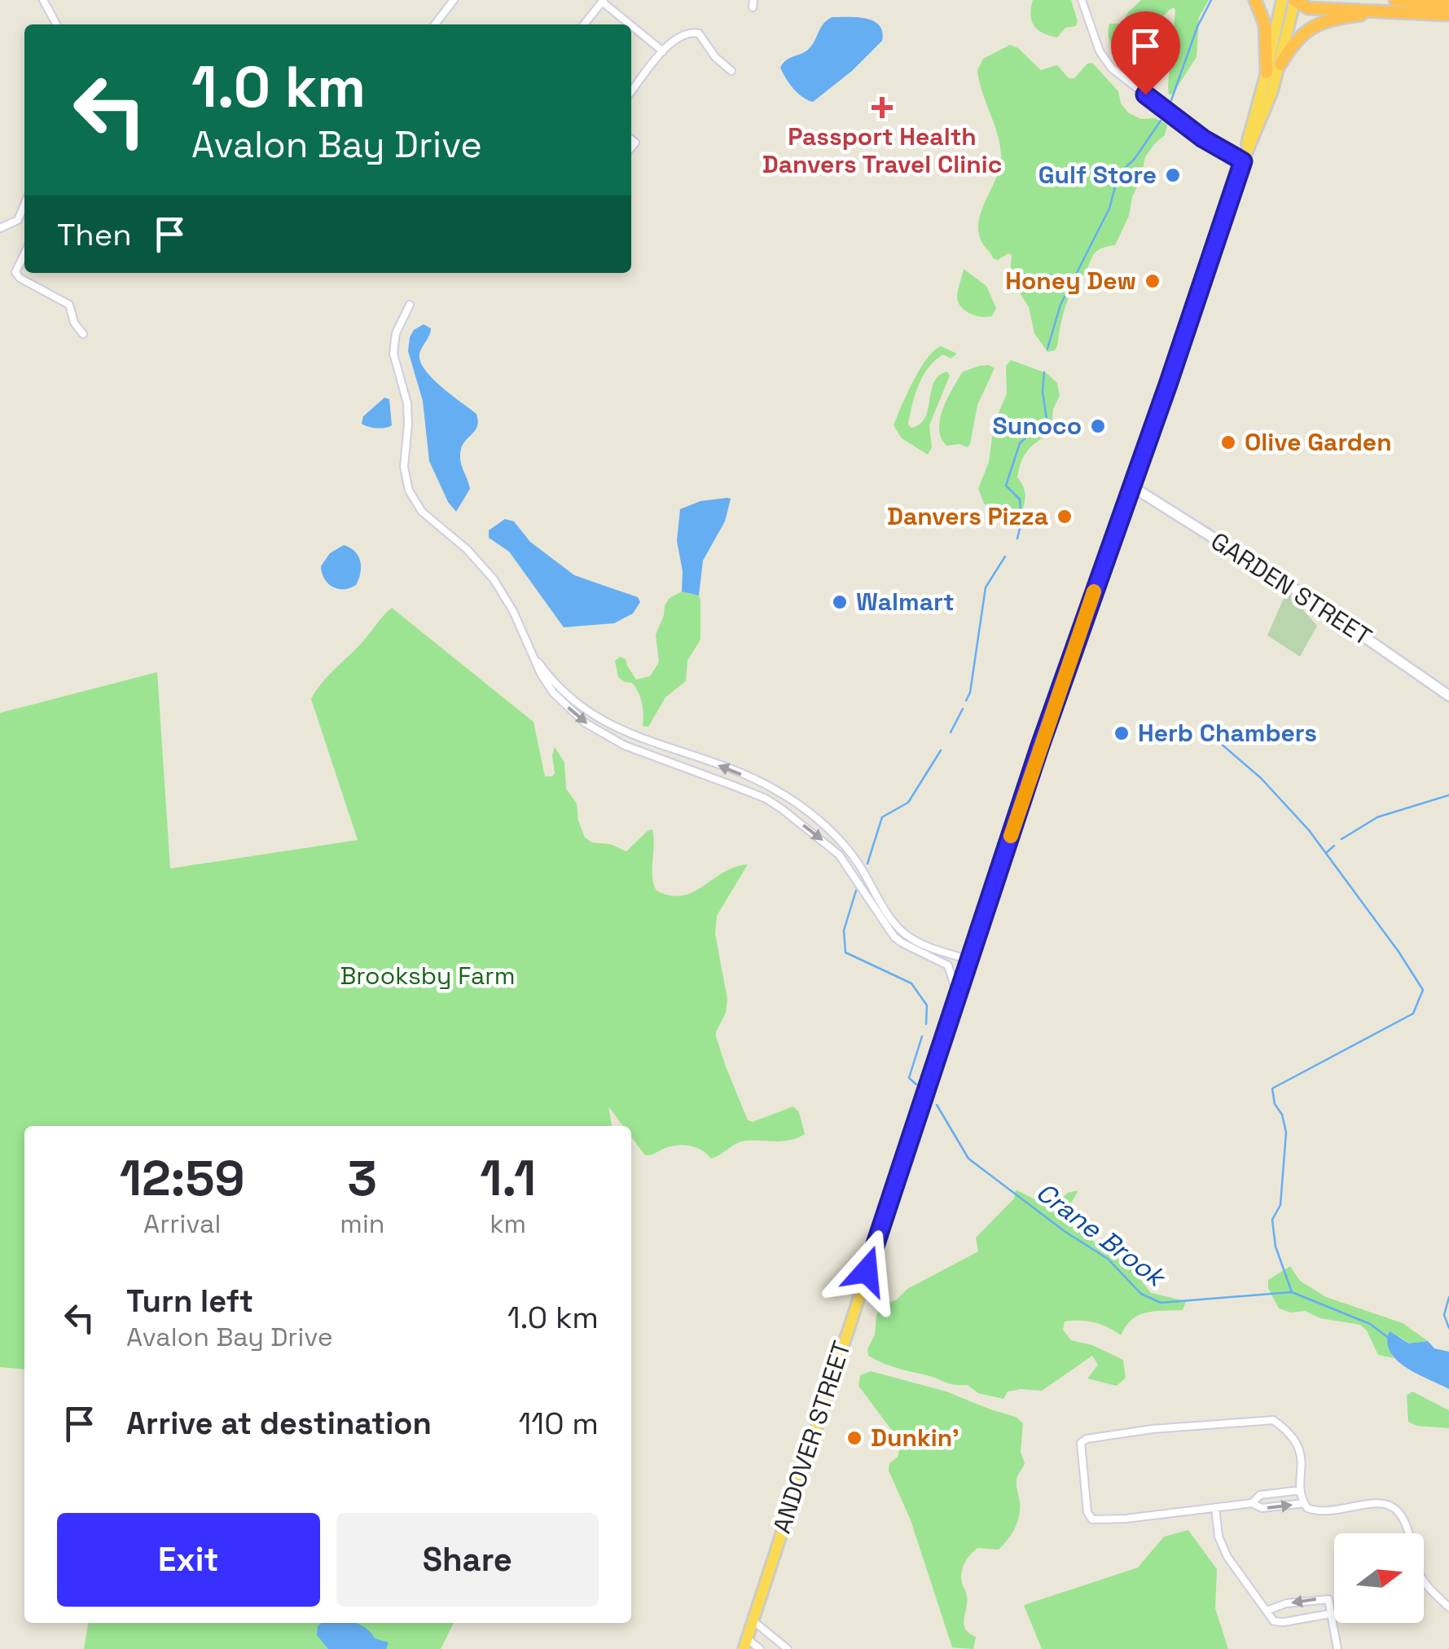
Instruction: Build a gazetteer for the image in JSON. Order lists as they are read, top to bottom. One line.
{"streets":{"highway":["ANDOVER STREET"],"main road":["GARDEN STREET"]},"crossings":[["GARDEN STREET","ANDOVER STREET"]],"water":["Crane Brook"],"parks":["Brooksby Farm"],"places":{"health":["Passport Health Danvers Travel Clinic"],"other":["Gulf Store","Honey Dew","Sunoco","Olive Garden","Danvers Pizza","Walmart","Herb Chambers","Dunkin'"]},"north":"right","page":{"turn":["1.0 km","Avalon Bay Drive"],"then":"Then","eta":["12:59","Arrival","3","min","1.1","km"],"list":[{"name":"Turn left","note":"Avalon Bay Drive","value":"1.0 km"},{"name":"Arrive at destination","value":"110 m"}],"buttons":["Exit","Share"]}}
